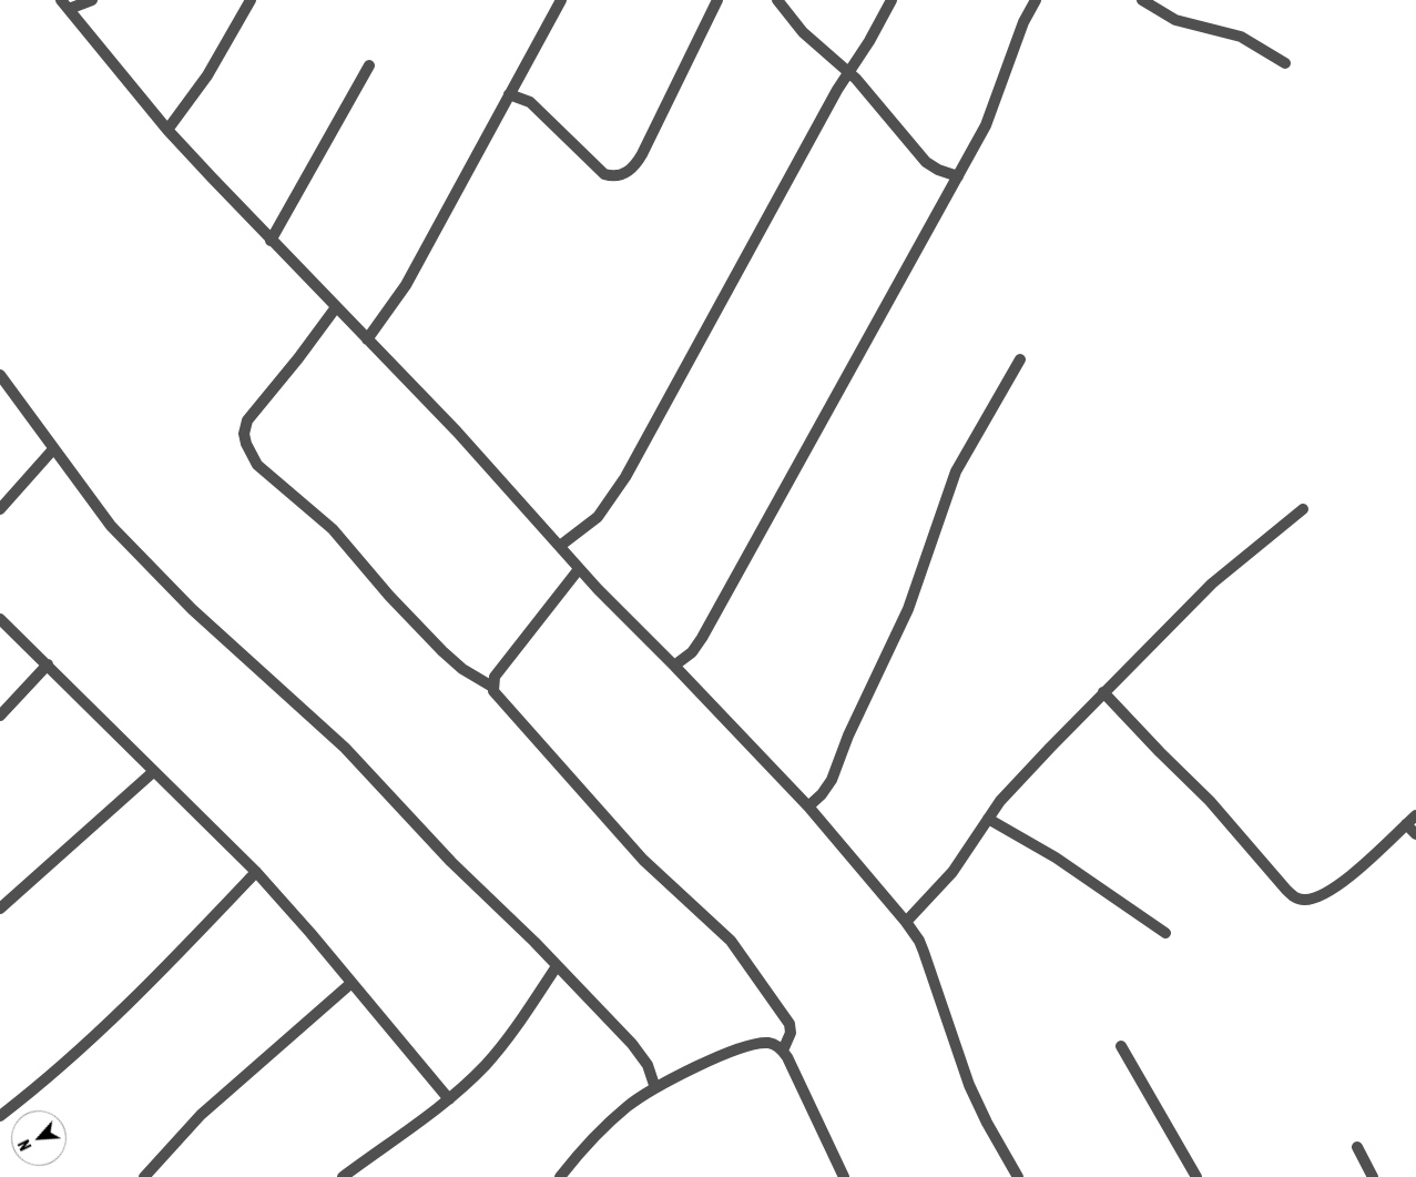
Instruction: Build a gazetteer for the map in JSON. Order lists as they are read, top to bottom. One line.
{"north":"bottom left"}
